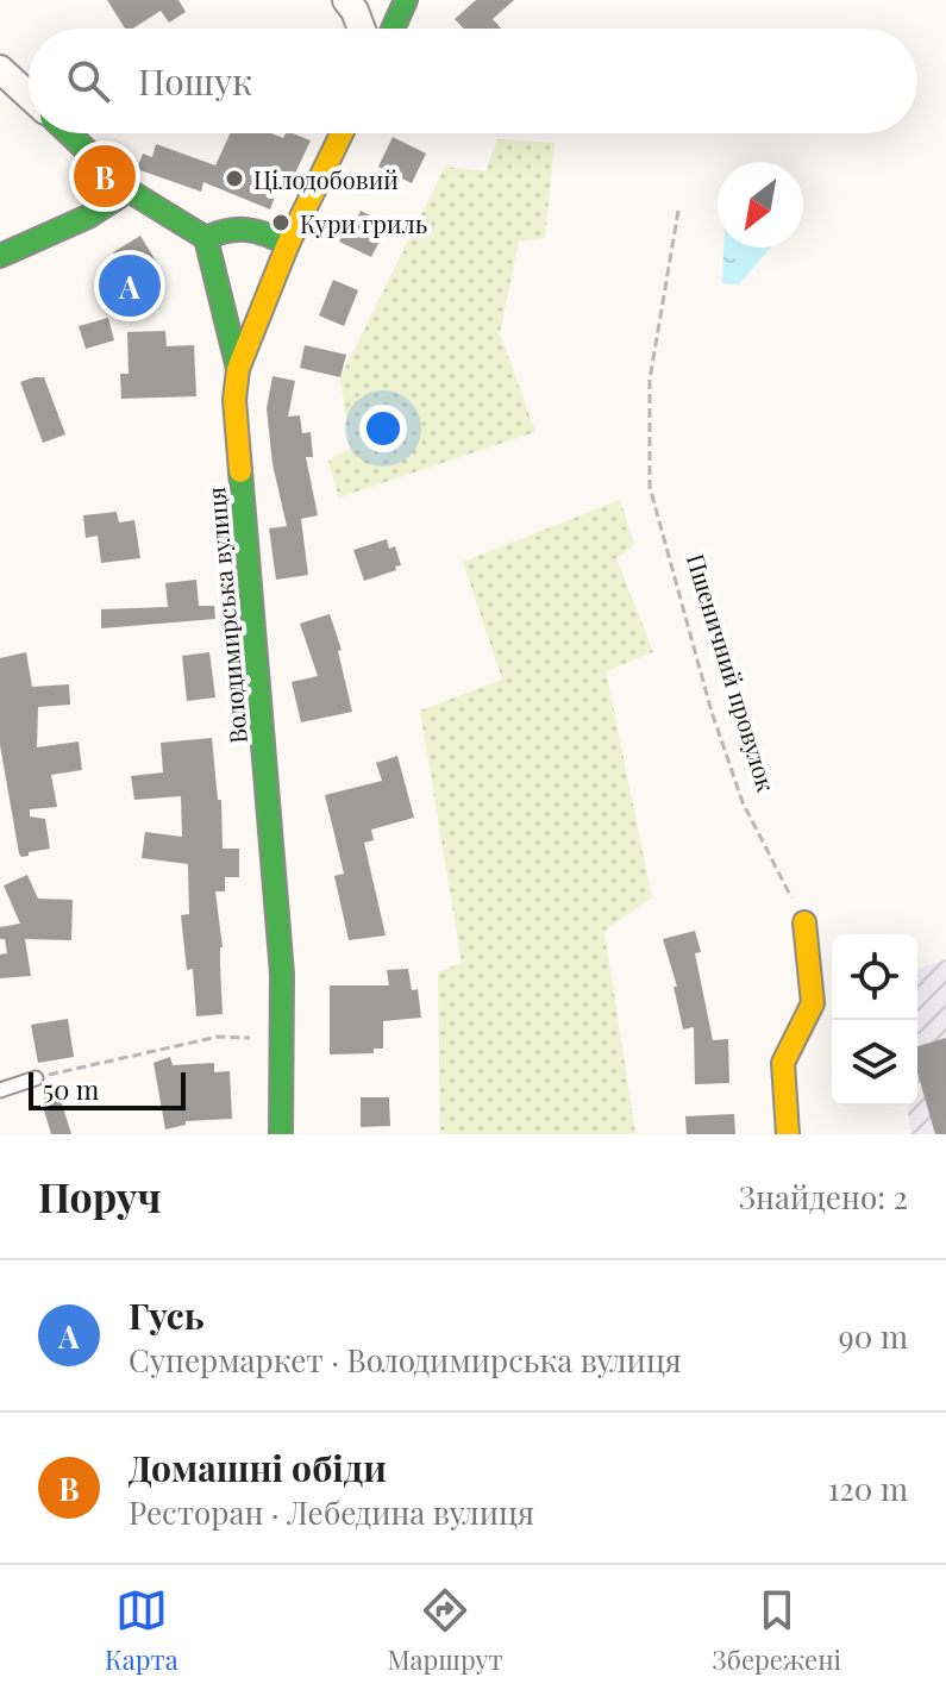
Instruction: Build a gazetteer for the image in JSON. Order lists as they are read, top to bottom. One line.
{"streets":{"main road":["Володимирська вулиця"],"path":["Пшеничний провулок"]},"places":["Цілодобовий","Кури гриль"],"scale_bar":"50 m","north":"bottom left","page":{"search":"Пошук","pins":["B","A"],"scale":"50 m","heading":["Поруч","Знайдено: 2"],"list":[{"mark":"A","name":"Гусь","note":"Супермаркет · Володимирська вулиця","value":"90 m"},{"mark":"B","name":"Домашні обіди","note":"Ресторан · Лебедина вулиця","value":"120 m"}],"nav":["Карта","Маршрут","Збережені"]}}
